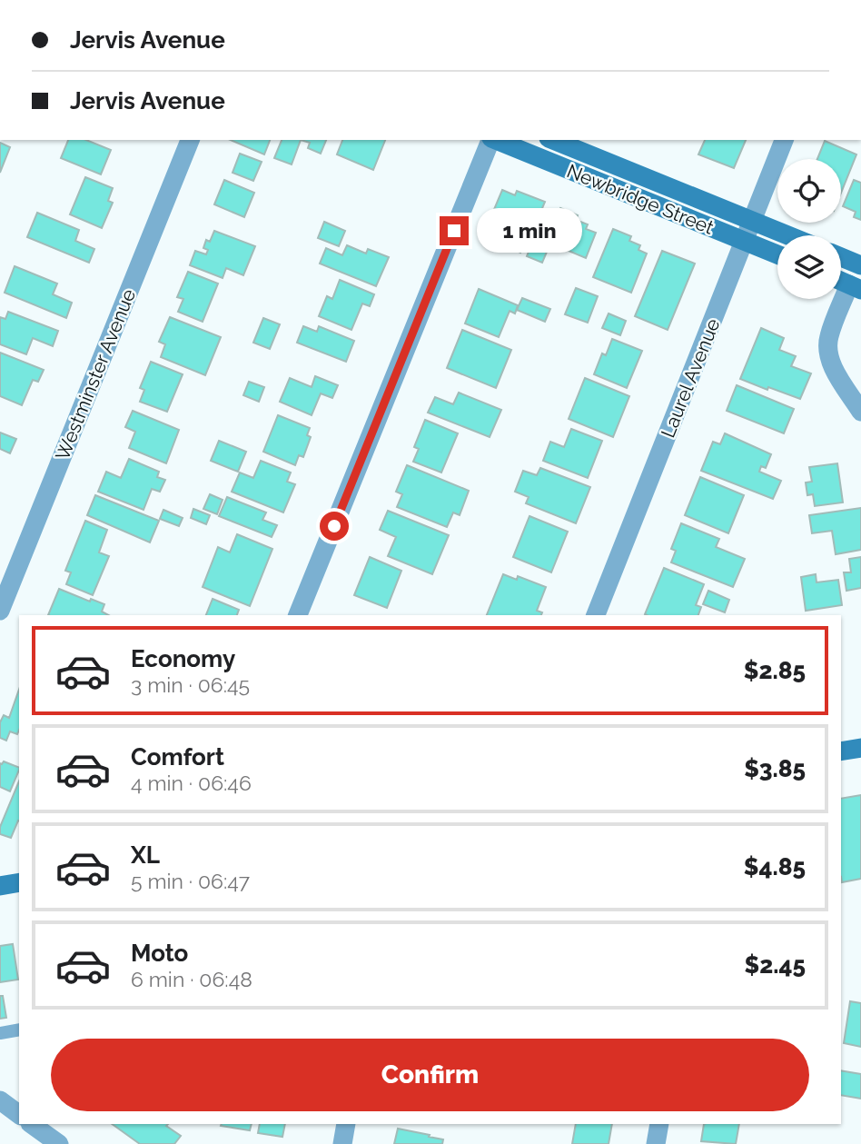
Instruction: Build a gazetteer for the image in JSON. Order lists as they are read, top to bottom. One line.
{"streets":{"main road":["Newbridge Street"],"street":["Westminster Avenue","Laurel Avenue"]},"crossings":[["Newbridge Street","Laurel Avenue"]],"page":{"banner":["Jervis Avenue","Jervis Avenue"],"bubble":"1 min","list":[{"name":"Economy","note":"3 min · 06:45","value":"$2.85"},{"name":"Comfort","note":"4 min · 06:46","value":"$3.85"},{"name":"XL","note":"5 min · 06:47","value":"$4.85"},{"name":"Moto","note":"6 min · 06:48","value":"$2.45"}],"buttons":"Confirm"}}
